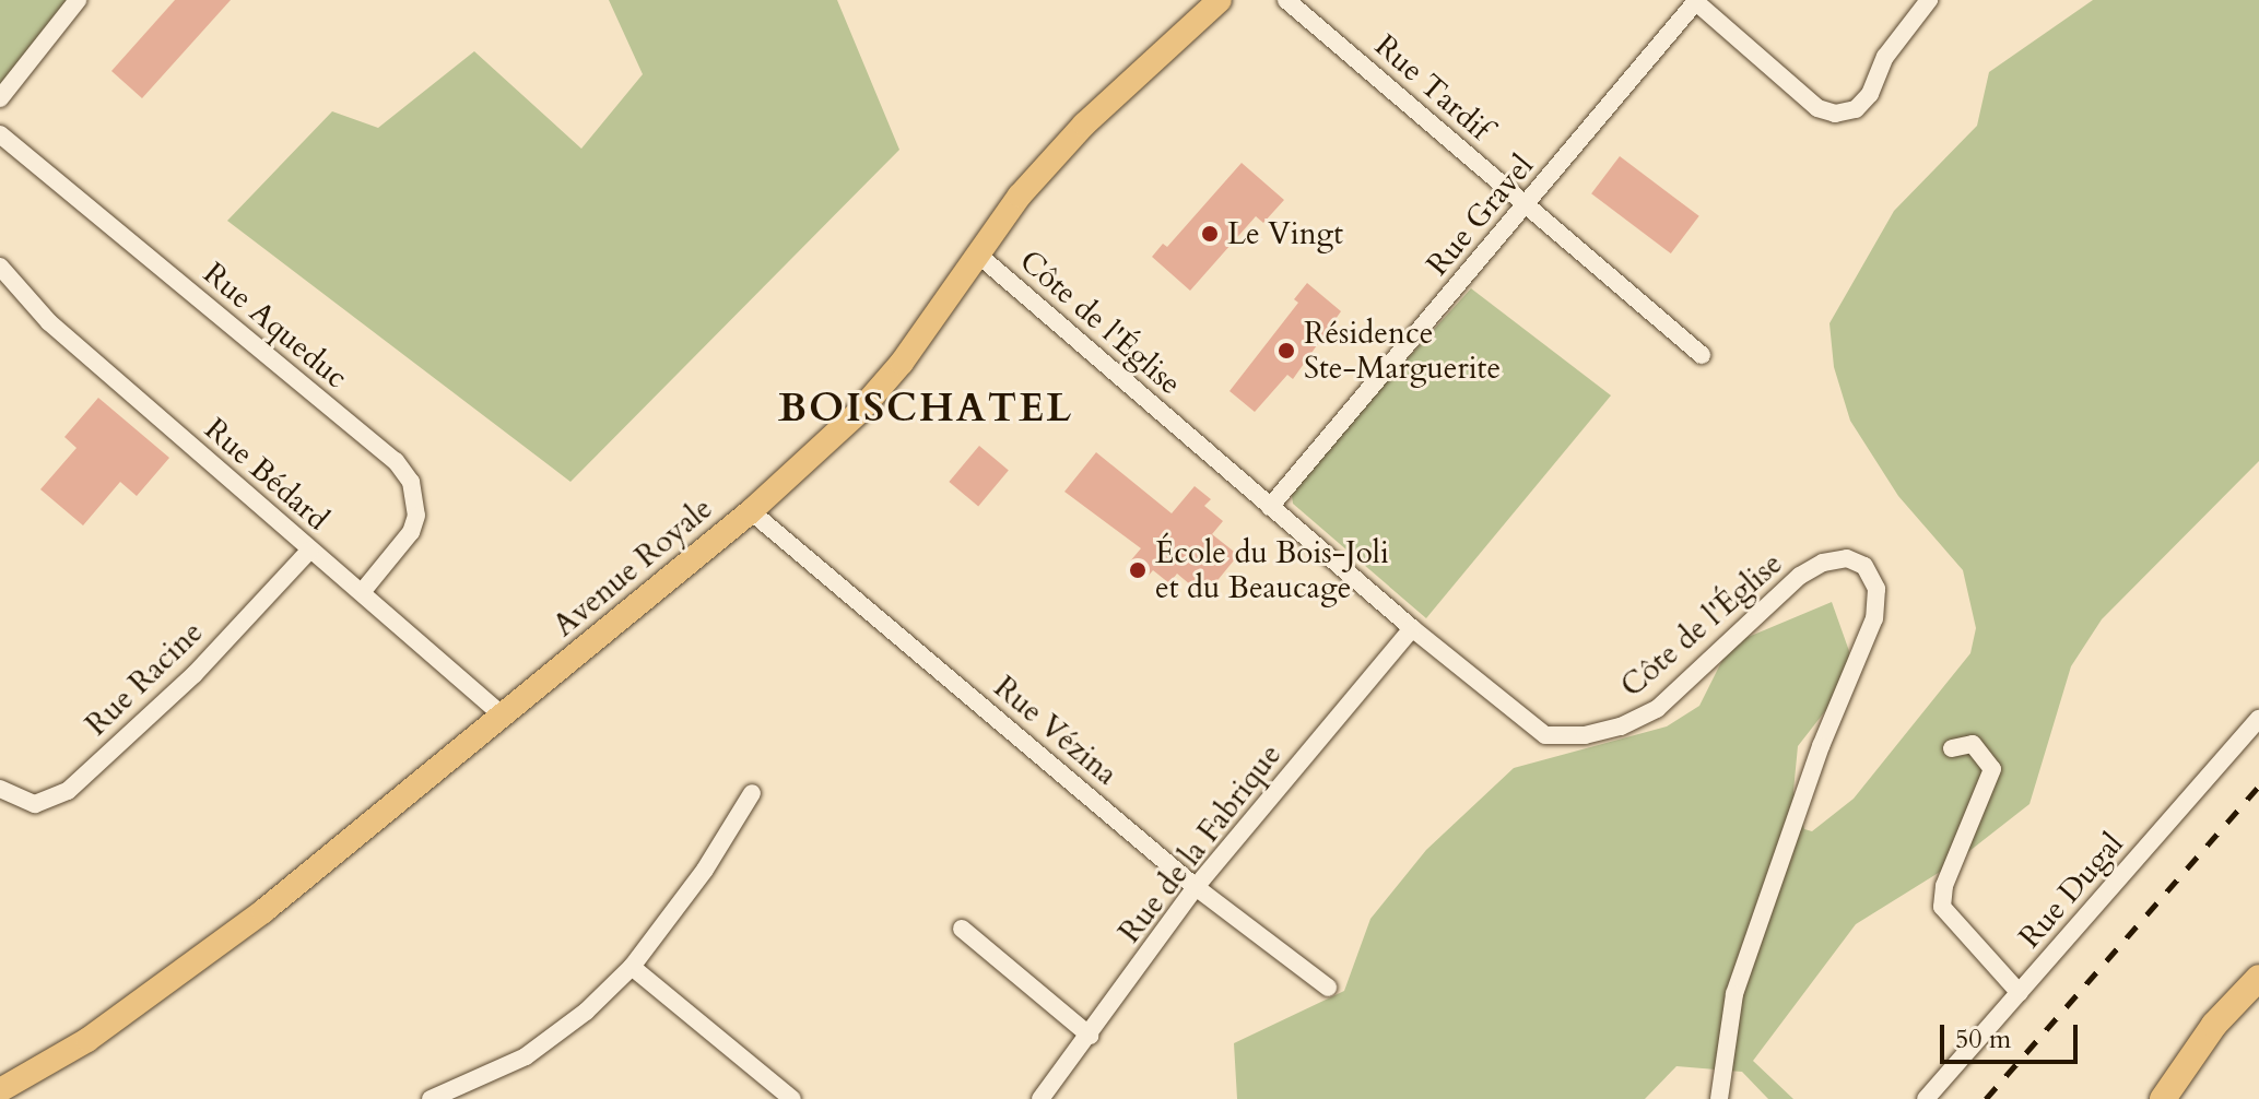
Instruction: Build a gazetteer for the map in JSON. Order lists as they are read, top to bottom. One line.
{"streets":{"main road":["Avenue Royale"],"street":["Rue Tardif","Rue Gravel","Côte de l'Église","Rue Aqueduc","Rue Bédard","Rue Racine","Rue Vézina","Rue de la Fabrique","Rue Dugal"]},"crossings":[["Rue Tardif","Rue Gravel"],["Rue Gravel","Côte de l'Église"],["Côte de l'Église","Avenue Royale"],["Côte de l'Église","Rue de la Fabrique"],["Rue Aqueduc","Rue Bédard"],["Rue Bédard","Avenue Royale"],["Rue Bédard","Rue Racine"],["Avenue Royale","Rue Vézina"],["Rue Vézina","Rue de la Fabrique"]],"districts":["BOISCHATEL"],"places":["Le Vingt","Résidence Ste-Marguerite","École du Bois-Joli et du Beaucage"],"scale_bar":"50 m"}
